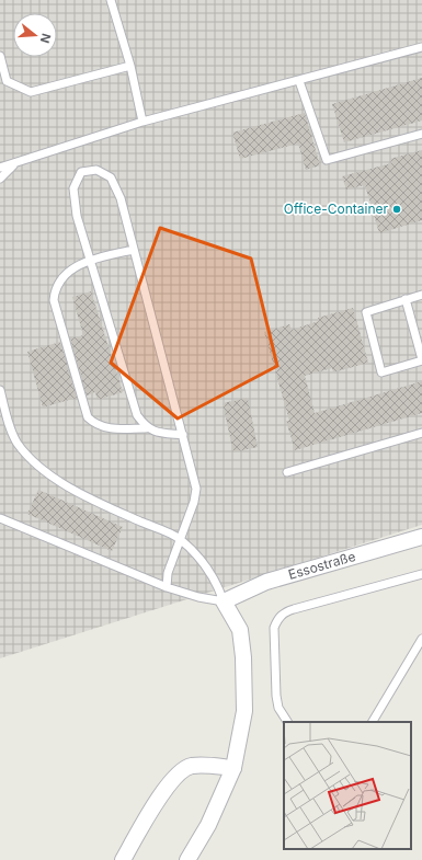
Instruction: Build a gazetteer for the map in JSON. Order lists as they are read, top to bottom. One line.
{"streets":{"street":["Essostraße"]},"places":["Office-Container"],"north":"right"}
